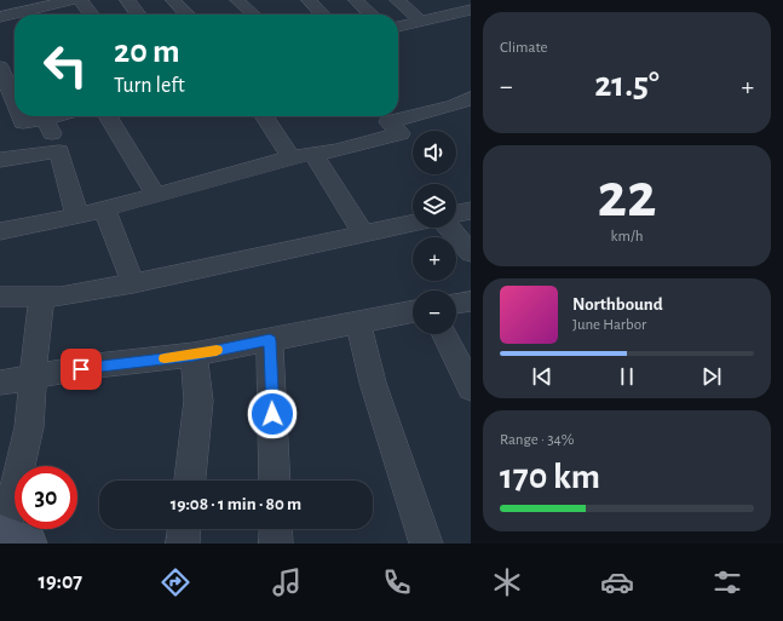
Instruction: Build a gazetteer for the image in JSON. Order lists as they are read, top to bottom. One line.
{"page":{"tile":["Climate",["22","km/h"],["Range · 34%","170 km"]],"turn":["20 m","Turn left"],"heat":["−","21.5°","+"],"map_buttons":["+","−"],"song":["Northbound","June Harbor"],"limit":"30","trip":"19:08 · 1 min · 80 m","tabs":"19:07"}}
